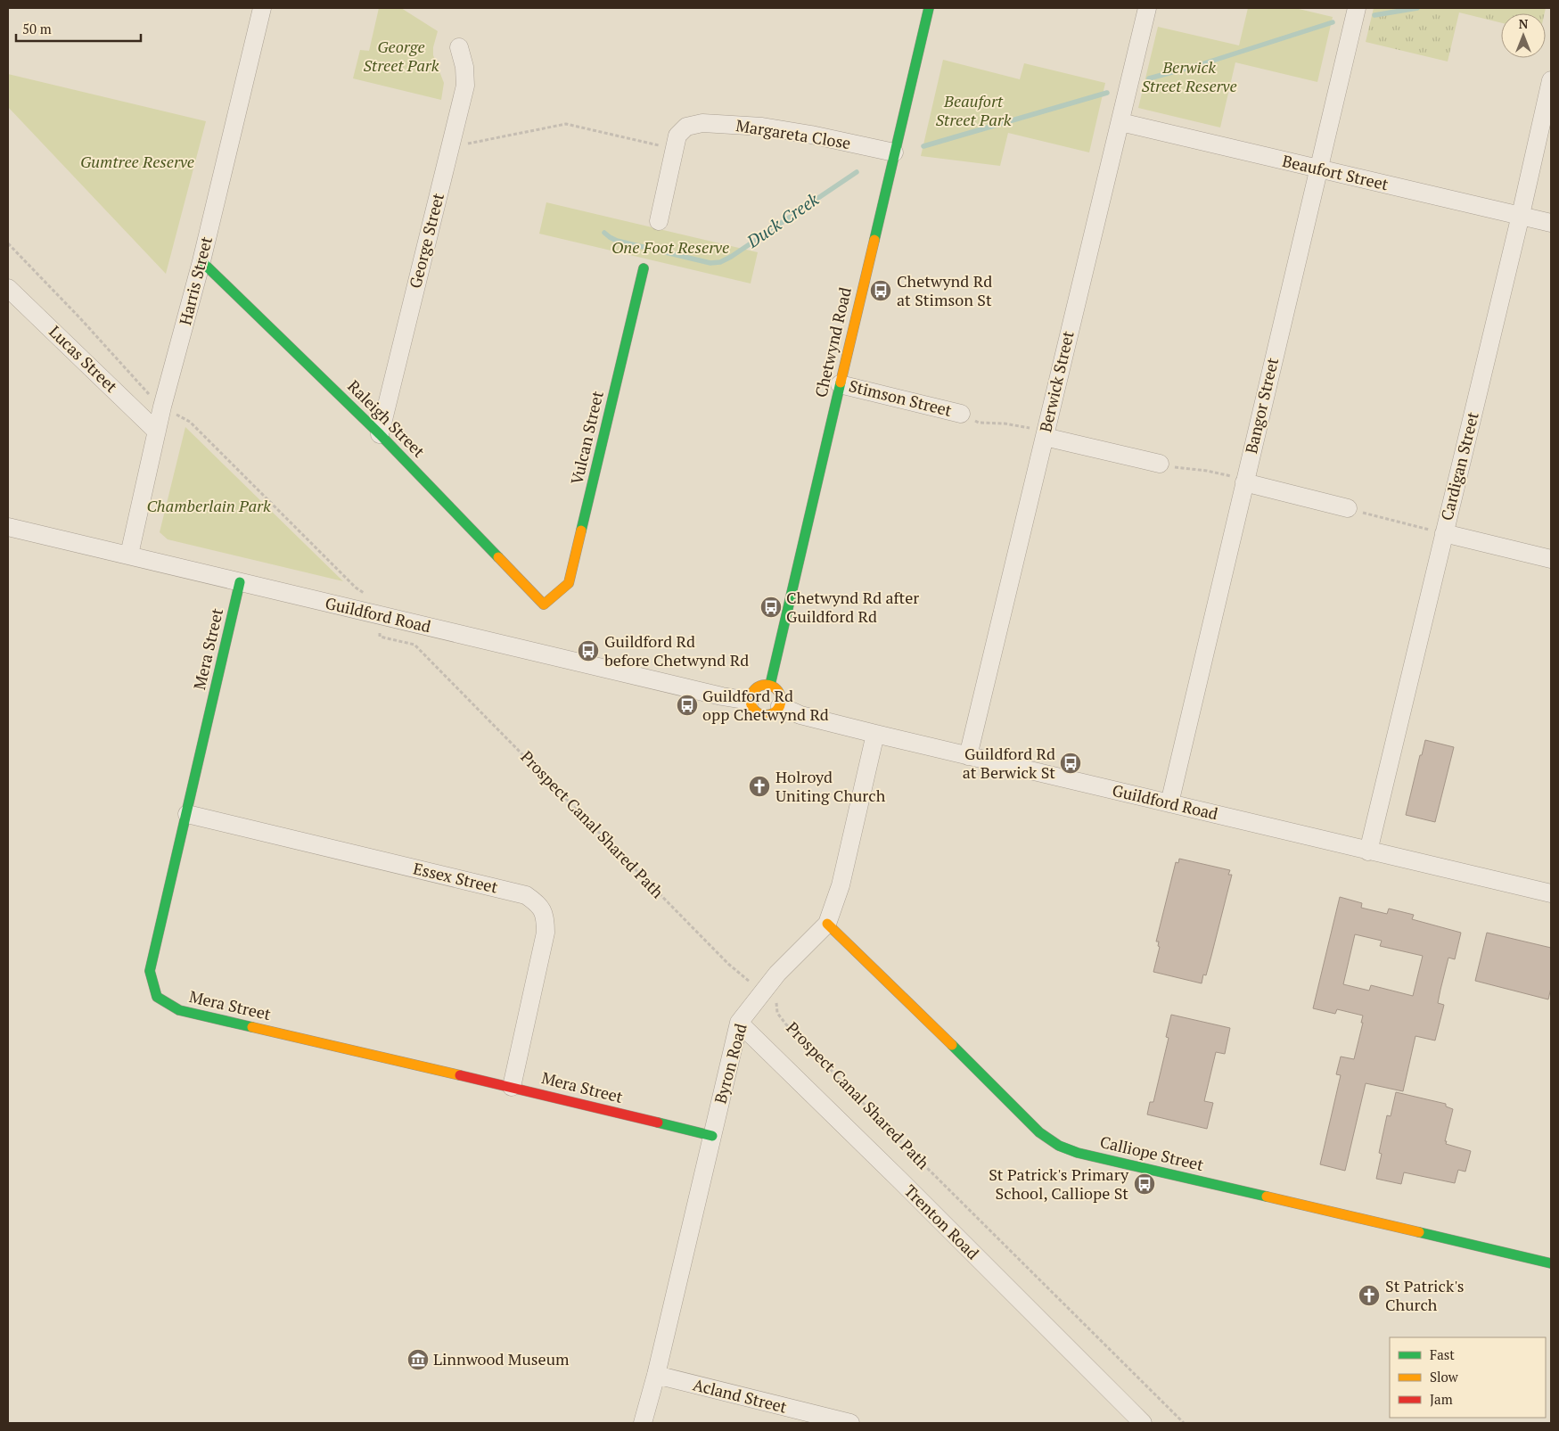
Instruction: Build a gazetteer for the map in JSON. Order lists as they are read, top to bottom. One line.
{"streets":{"street":["Margareta Close","Beaufort Street","George Street","Harris Street","Chetwynd Road","Lucas Street","Berwick Street","Stimson Street","Bangor Street","Raleigh Street","Vulcan Street","Cardigan Street","Guildford Road","Mera Street","Essex Street","Byron Road","Calliope Street","Trenton Road","Acland Street"],"path":["Prospect Canal Shared Path"]},"crossings":[["Margareta Close","Chetwynd Road"],["Beaufort Street","Berwick Street"],["Beaufort Street","Bangor Street"],["Beaufort Street","Cardigan Street"],["George Street","Raleigh Street"],["Harris Street","Lucas Street"],["Harris Street","Raleigh Street"],["Harris Street","Guildford Road"],["Chetwynd Road","Stimson Street"],["Chetwynd Road","Guildford Road"],["Berwick Street","Guildford Road"],["Bangor Street","Guildford Road"],["Raleigh Street","Vulcan Street"],["Cardigan Street","Guildford Road"],["Guildford Road","Mera Street"],["Guildford Road","Prospect Canal Shared Path"],["Guildford Road","Byron Road"],["Mera Street","Essex Street"],["Mera Street","Byron Road"],["Prospect Canal Shared Path","Byron Road"],["Byron Road","Calliope Street"],["Byron Road","Trenton Road"],["Byron Road","Acland Street"]],"water":["Duck Creek"],"parks":["George Street Park","Berwick Street Reserve","Beaufort Street Park","Gumtree Reserve","One Foot Reserve","Chamberlain Park"],"places":{"bus stop":["Chetwynd Rd at Stimson St","Chetwynd Rd after Guildford Rd","Guildford Rd before Chetwynd Rd","Guildford Rd opp Chetwynd Rd","Guildford Rd at Berwick St","St Patrick's Primary School, Calliope St"],"church":["Holroyd Uniting Church","St Patrick's Church"],"museum":["Linnwood Museum"]},"legend":["Fast","Slow","Jam"],"scale_bar":"50 m","north":"top"}
